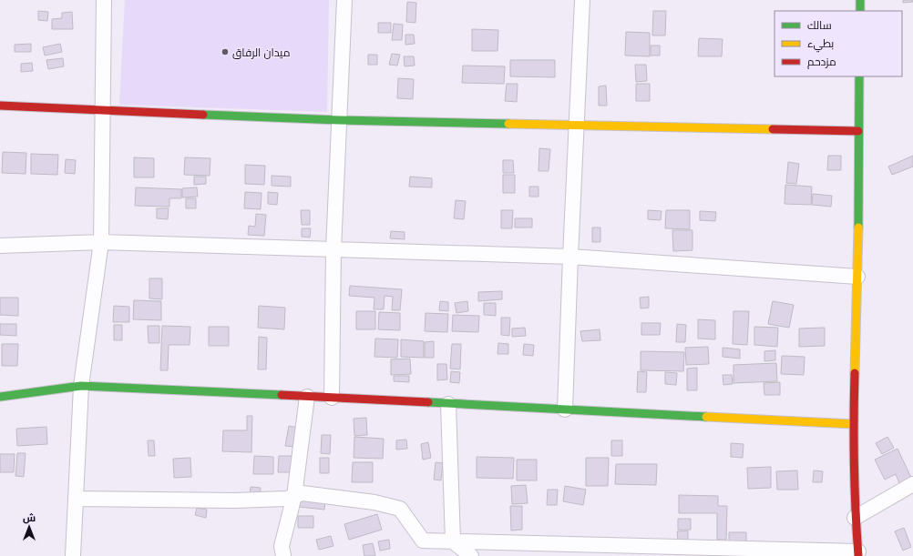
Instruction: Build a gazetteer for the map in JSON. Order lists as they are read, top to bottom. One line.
{"places":["ميدان الرفاق"],"legend":["سالك","بطيء","مزدحم"],"north":"top"}
